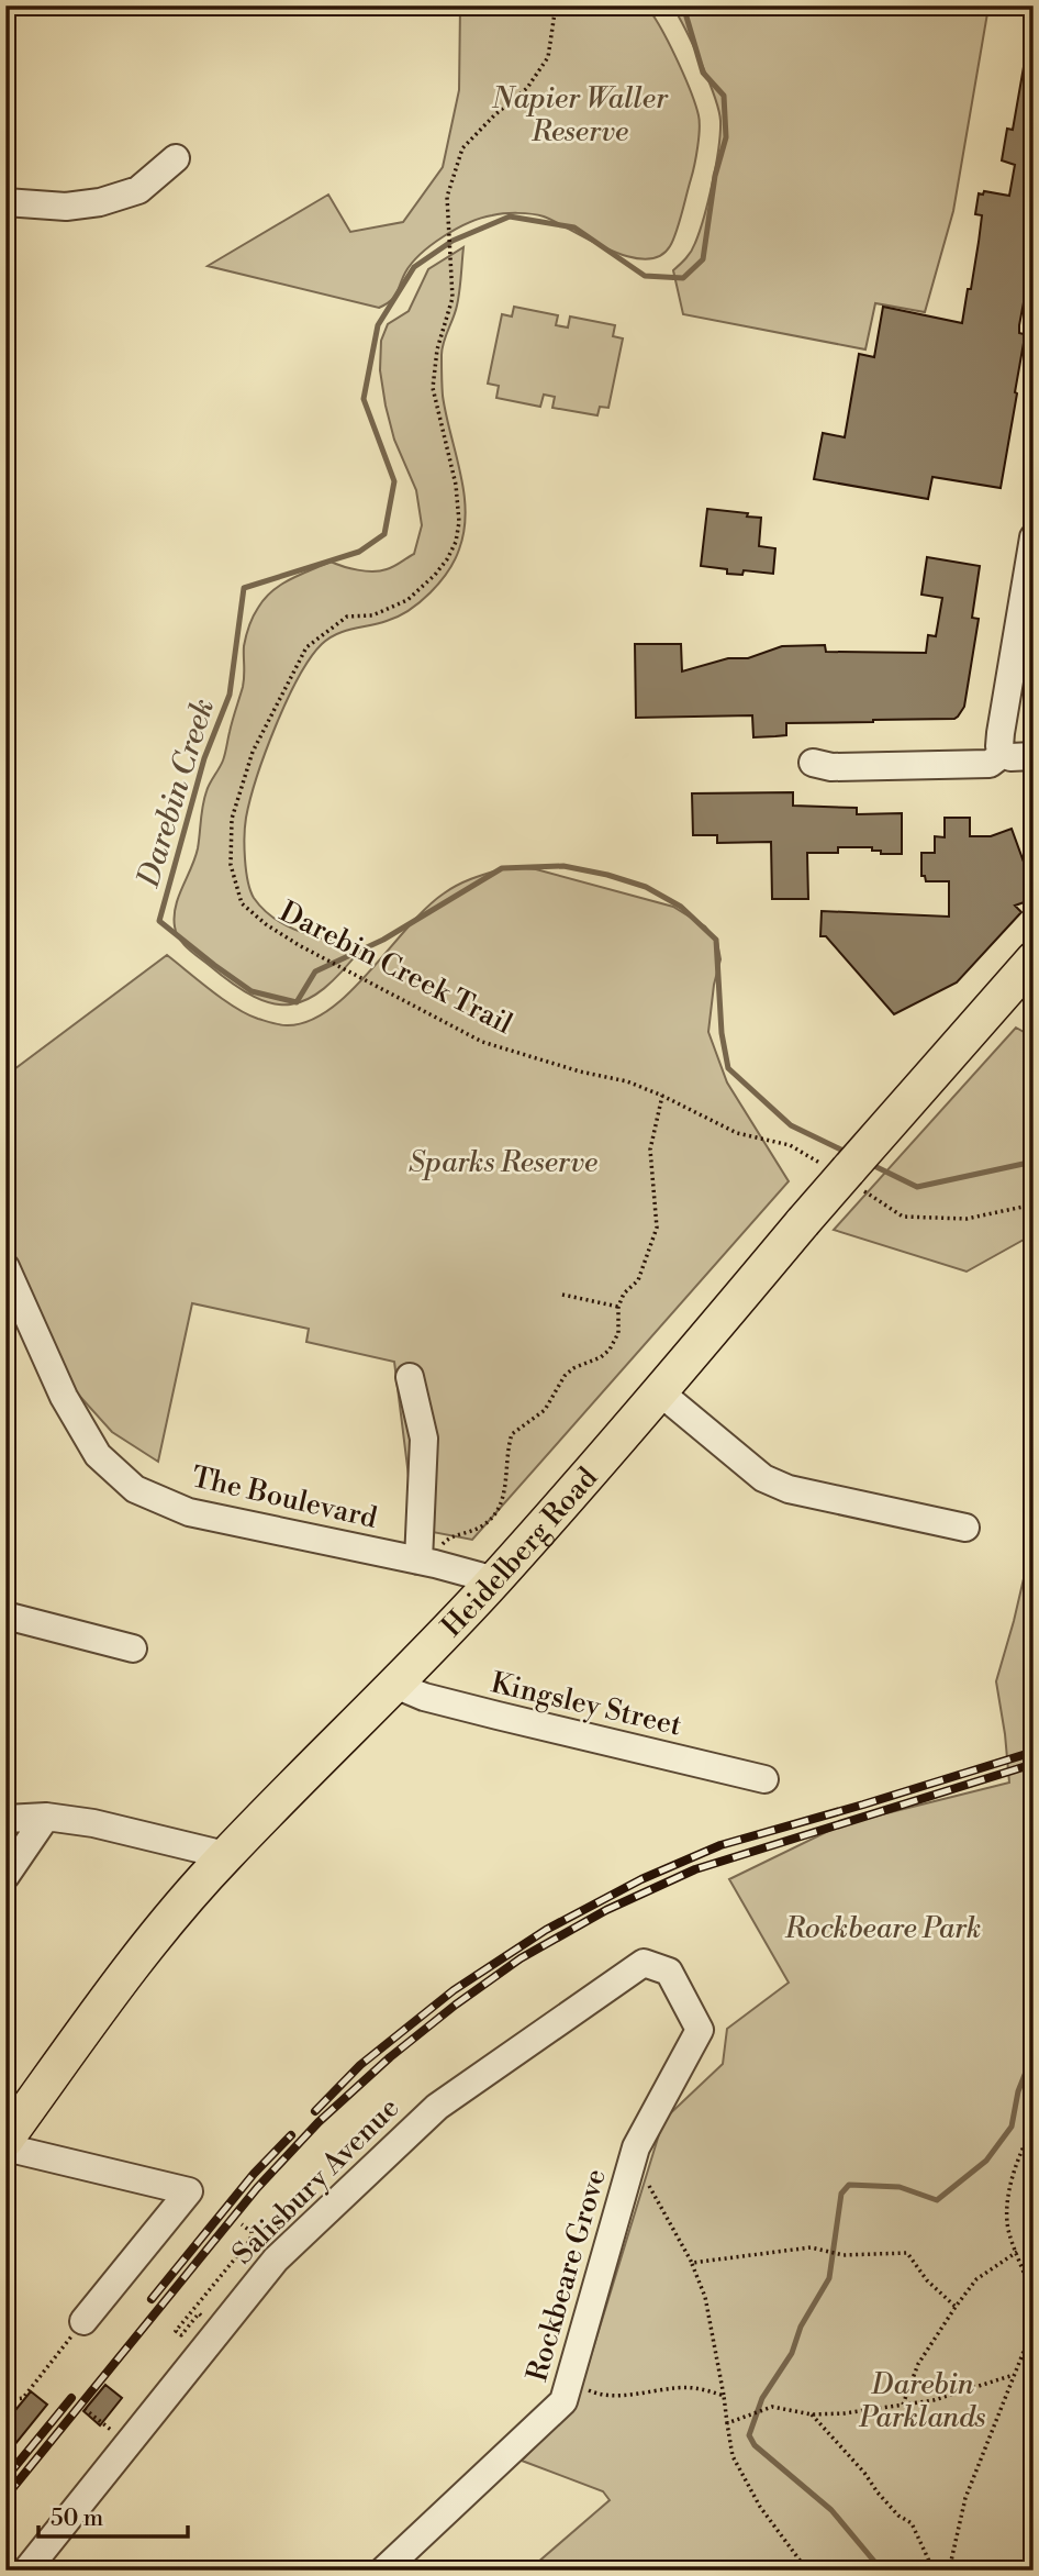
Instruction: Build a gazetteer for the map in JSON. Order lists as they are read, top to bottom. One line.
{"streets":{"main road":["Heidelberg Road"],"street":["The Boulevard","Kingsley Street","Salisbury Avenue","Rockbeare Grove"],"path":["Darebin Creek Trail"]},"crossings":[["The Boulevard","Heidelberg Road"],["Heidelberg Road","Kingsley Street"],["Salisbury Avenue","Rockbeare Grove"]],"water":["Darebin Creek"],"parks":["Napier Waller Reserve","Sparks Reserve","Rockbeare Park","Darebin Parklands"],"scale_bar":"50 m"}
